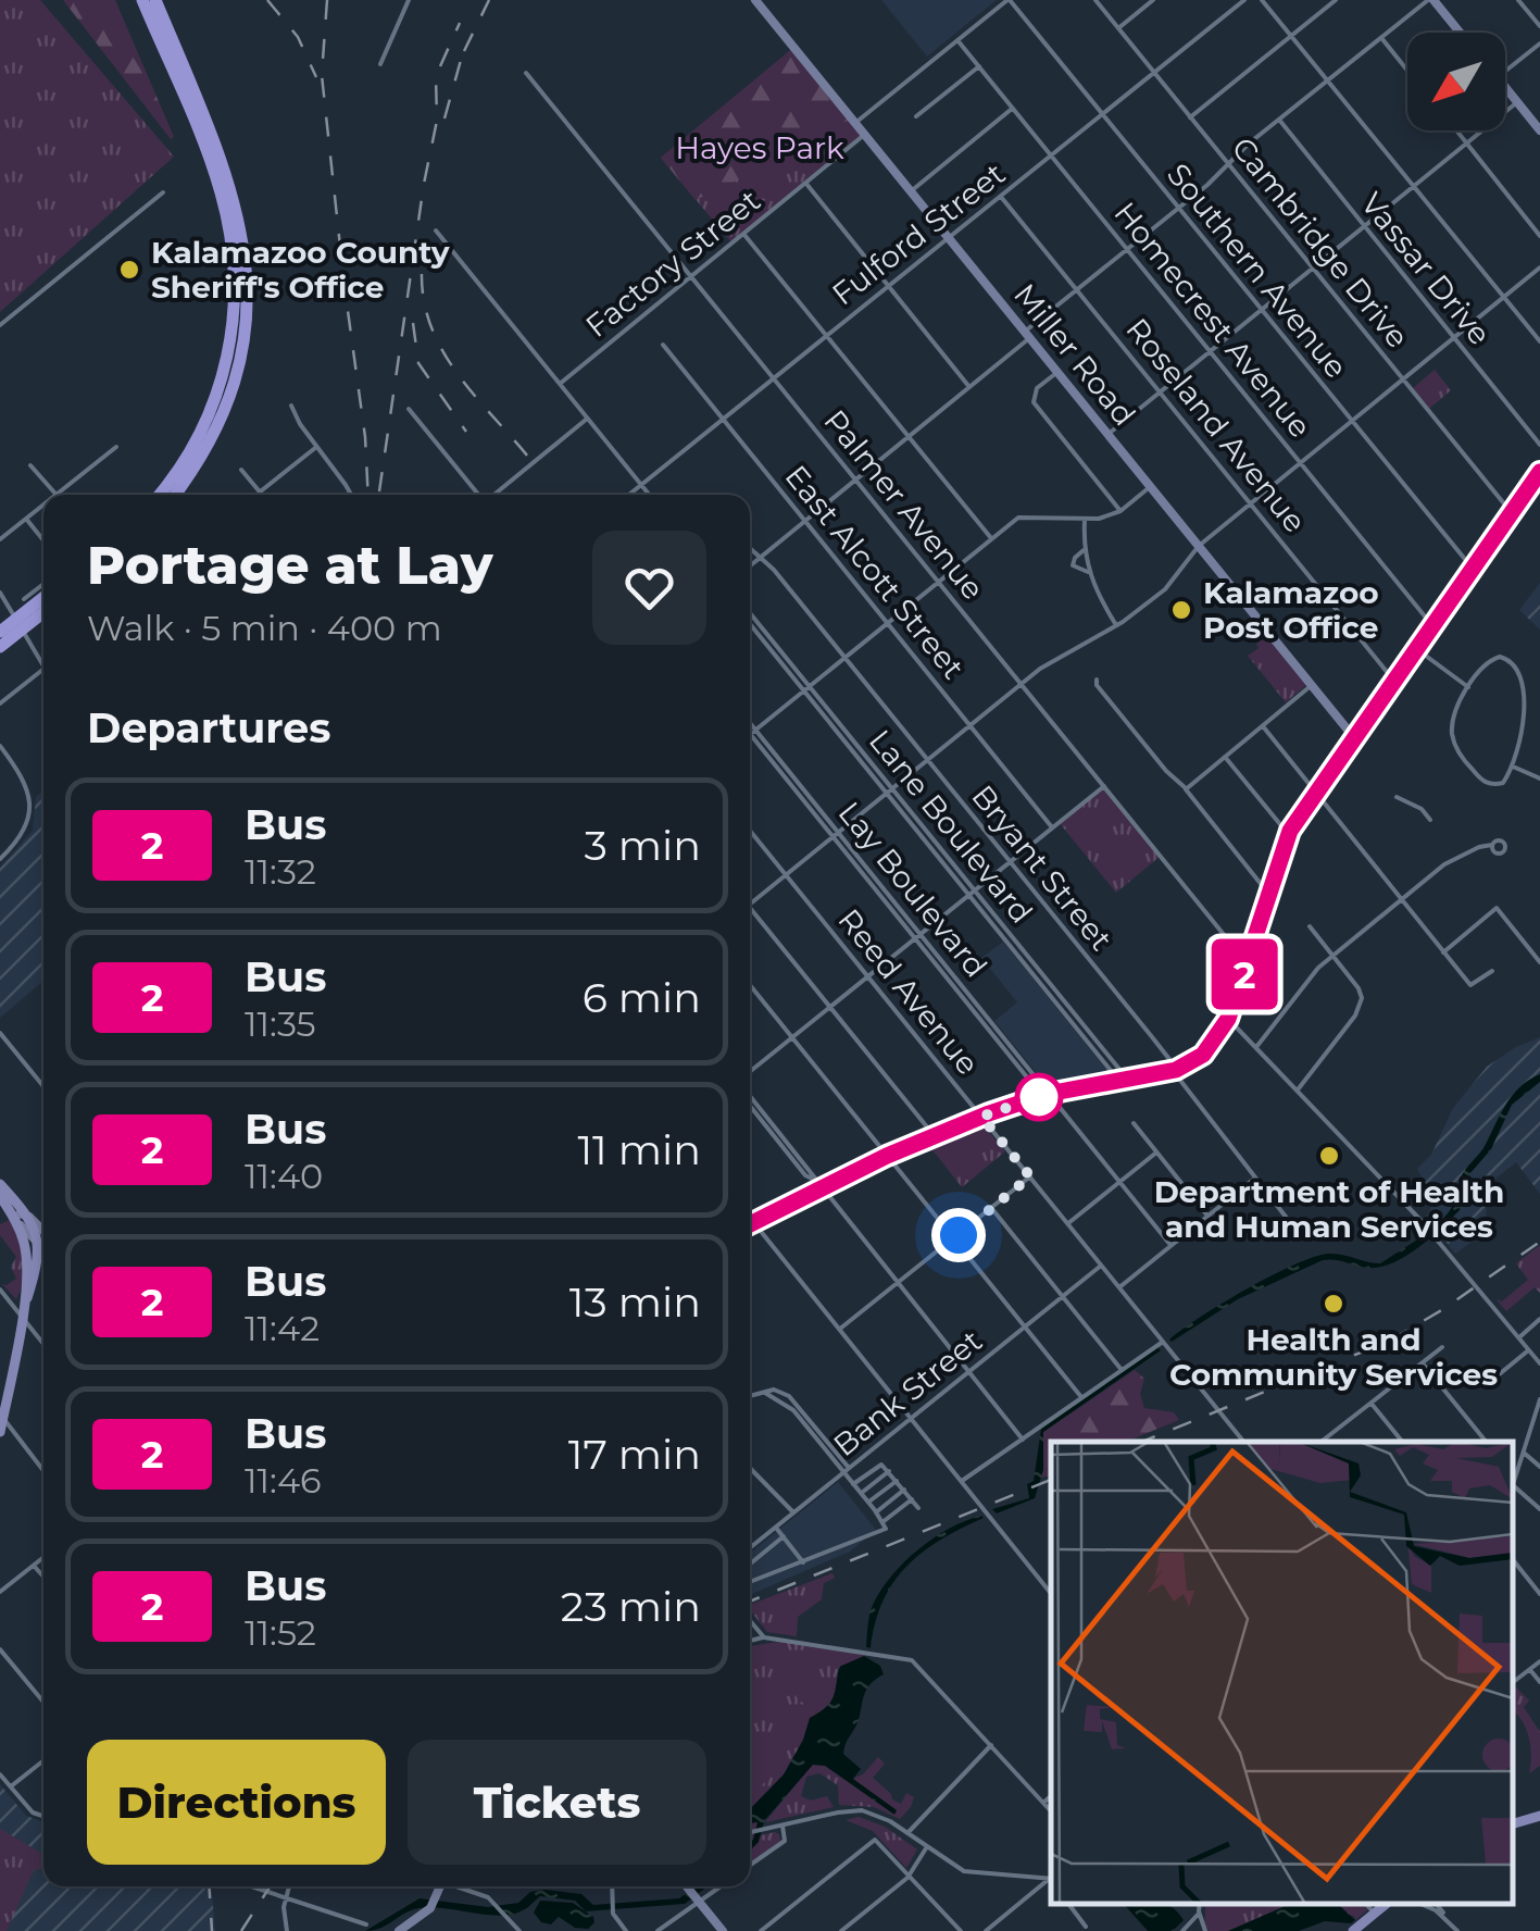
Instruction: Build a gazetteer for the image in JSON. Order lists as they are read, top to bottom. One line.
{"streets":{"street":["Fulford Street","Cambridge Drive","Factory Street","Vassar Drive","Southern Avenue","Homecrest Avenue","Miller Road","Roseland Avenue","Palmer Avenue","East Alcott Street","Lane Boulevard","Bryant Street","Lay Boulevard","Reed Avenue","Bank Street"]},"crossings":[["Fulford Street","Cambridge Drive"],["Fulford Street","Southern Avenue"],["Fulford Street","Homecrest Avenue"],["Fulford Street","Miller Road"],["Fulford Street","Roseland Avenue"],["Fulford Street","Palmer Avenue"],["Fulford Street","East Alcott Street"],["Factory Street","Miller Road"],["Factory Street","Palmer Avenue"],["Reed Avenue","Bank Street"]],"parks":["Hayes Park"],"places":["Kalamazoo County Sheriff's Office","Kalamazoo Post Office","Department of Health and Human Services","Health and Community Services"],"lines":["bus line 2"],"north":"bottom left","page":{"on_map":"2","heading":[["Portage at Lay","Walk · 5 min · 400 m"],"Departures"],"list":[{"mark":"2","name":"Bus","note":"11:32","value":"3 min"},{"mark":"2","name":"Bus","note":"11:35","value":"6 min"},{"mark":"2","name":"Bus","note":"11:40","value":"11 min"},{"mark":"2","name":"Bus","note":"11:42","value":"13 min"},{"mark":"2","name":"Bus","note":"11:46","value":"17 min"},{"mark":"2","name":"Bus","note":"11:52","value":"23 min"}],"buttons":["Directions","Tickets"]}}
